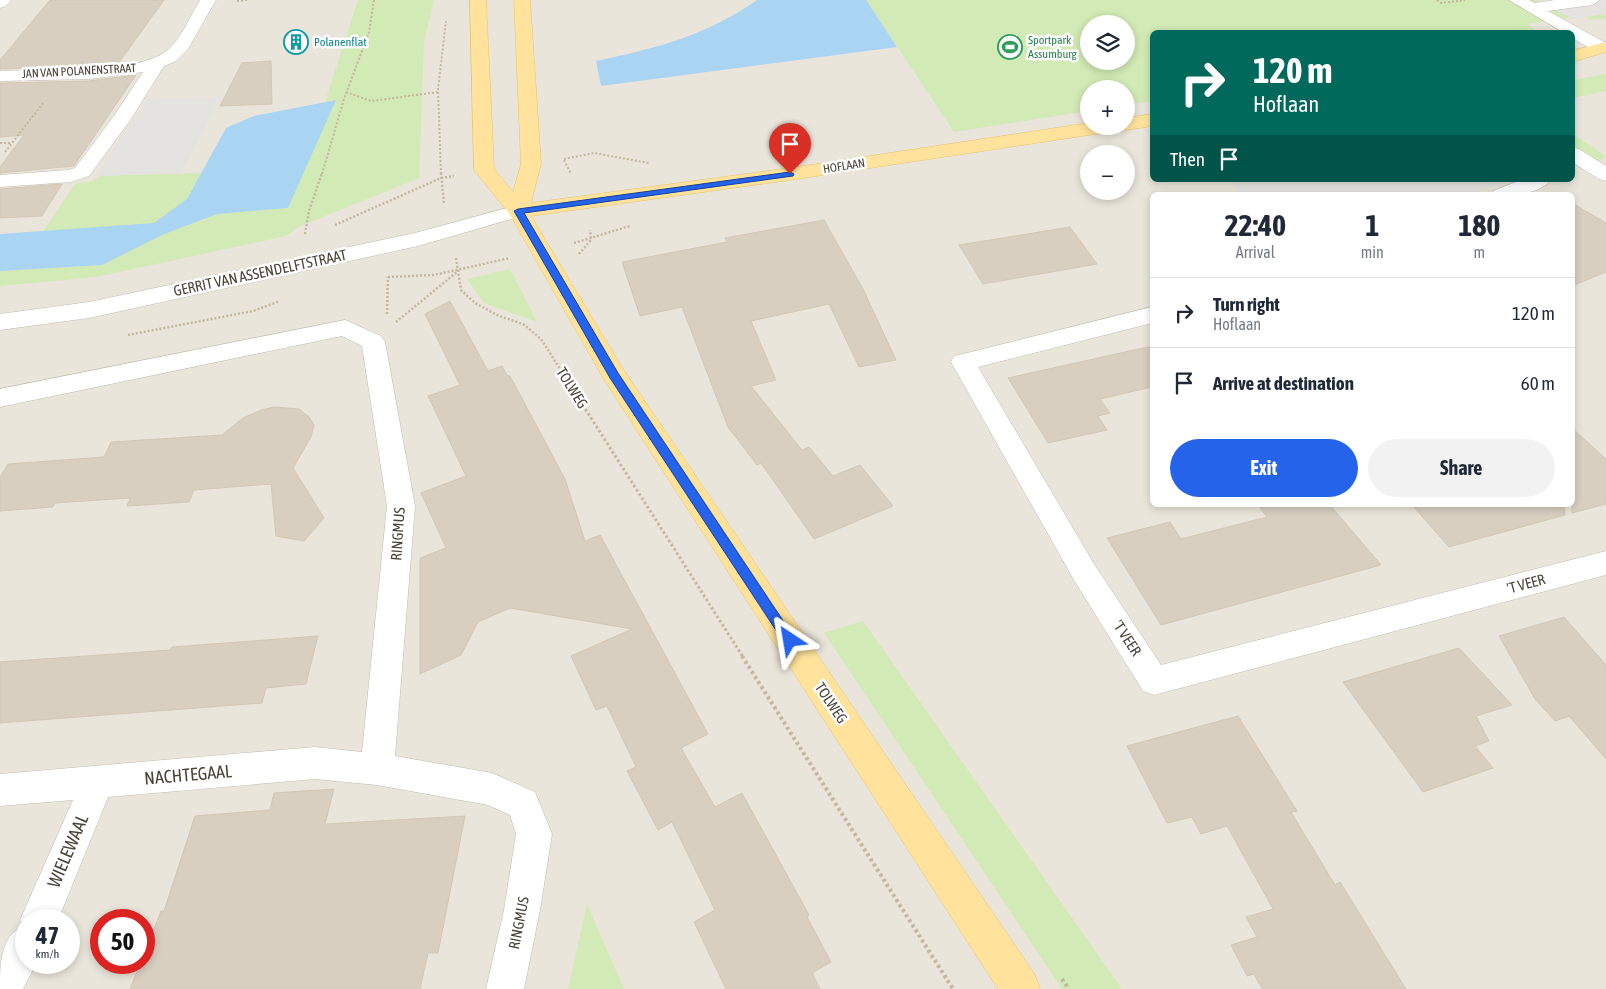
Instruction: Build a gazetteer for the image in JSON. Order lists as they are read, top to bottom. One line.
{"streets":{"main road":["HOFLAAN","TOLWEG"],"street":["JAN VAN POLANENSTRAAT","GERRIT VAN ASSENDELFTSTRAAT","RINGMUS","'T VEER","NACHTEGAAL","WIELEWAAL"]},"crossings":[["HOFLAAN","GERRIT VAN ASSENDELFTSTRAAT"],["HOFLAAN","TOLWEG"],["GERRIT VAN ASSENDELFTSTRAAT","TOLWEG"],["RINGMUS","NACHTEGAAL"],["NACHTEGAAL","WIELEWAAL"]],"places":{"building":["Polanenflat"],"sports":["Sportpark Assumburg"]},"page":{"map_buttons":["+","−"],"turn":["120 m","Hoflaan"],"then":"Then","eta":["22:40","Arrival","1","min","180","m"],"list":[{"name":"Turn right","note":"Hoflaan","value":"120 m"},{"name":"Arrive at destination","value":"60 m"}],"buttons":["Exit","Share"],"speed":"47 km/h","limit":"50"}}
